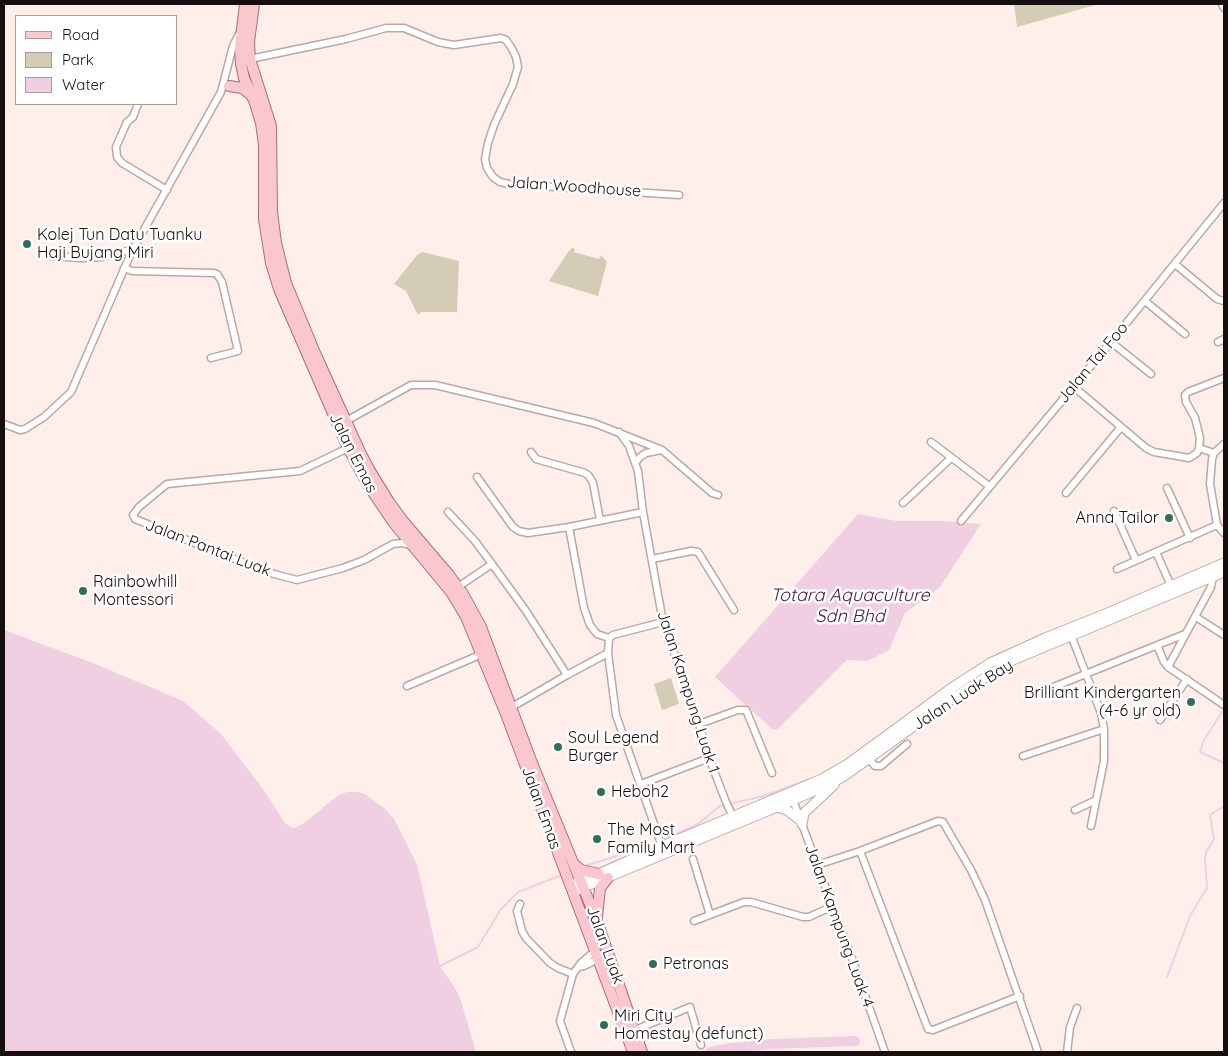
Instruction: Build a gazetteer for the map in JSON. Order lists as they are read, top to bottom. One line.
{"streets":{"main road":["Jalan Emas","Jalan Luak"],"street":["Jalan Woodhouse","Jalan Tai Foo","Jalan Pantai Luak","Jalan Kampung Luak 1","Jalan Luak Bay","Jalan Kampung Luak 4"]},"crossings":[["Jalan Woodhouse","Jalan Emas"],["Jalan Emas","Jalan Pantai Luak"],["Jalan Emas","Jalan Luak Bay"],["Jalan Emas","Jalan Luak"],["Jalan Kampung Luak 1","Jalan Luak Bay"],["Jalan Luak Bay","Jalan Kampung Luak 4"],["Jalan Luak Bay","Jalan Luak"]],"water":["Totara Aquaculture Sdn Bhd"],"places":["Kolej Tun Datu Tuanku Haji Bujang Miri","Anna Tailor","Rainbowhill Montessori","Brilliant Kindergarten (4-6 yr old)","Soul Legend Burger","Heboh2","The Most Family Mart","Petronas","Miri City Homestay (defunct)"],"legend":["Road","Park","Water"]}
